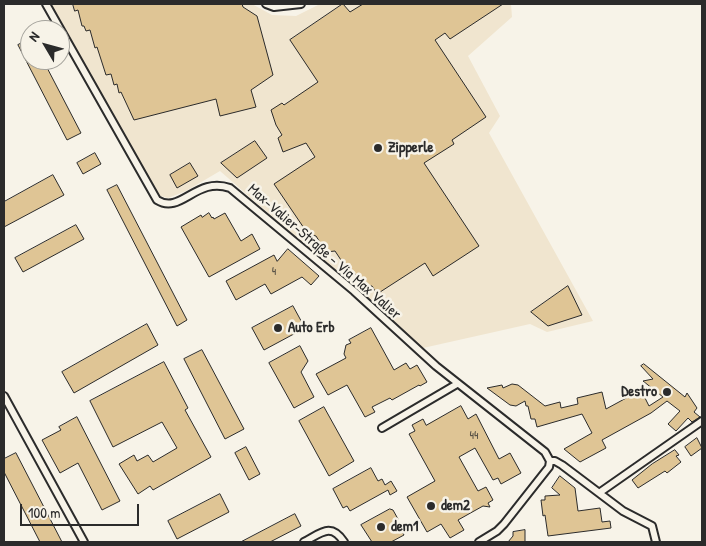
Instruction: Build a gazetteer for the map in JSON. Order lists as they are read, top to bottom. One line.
{"streets":{"street":["Max-Valier-Straße - Via Max Valier"]},"places":["Zipperle","Auto Erb","Destro","dem2","dem1"],"house_numbers":["4","44"],"scale_bar":"100 m","north":"top left"}
